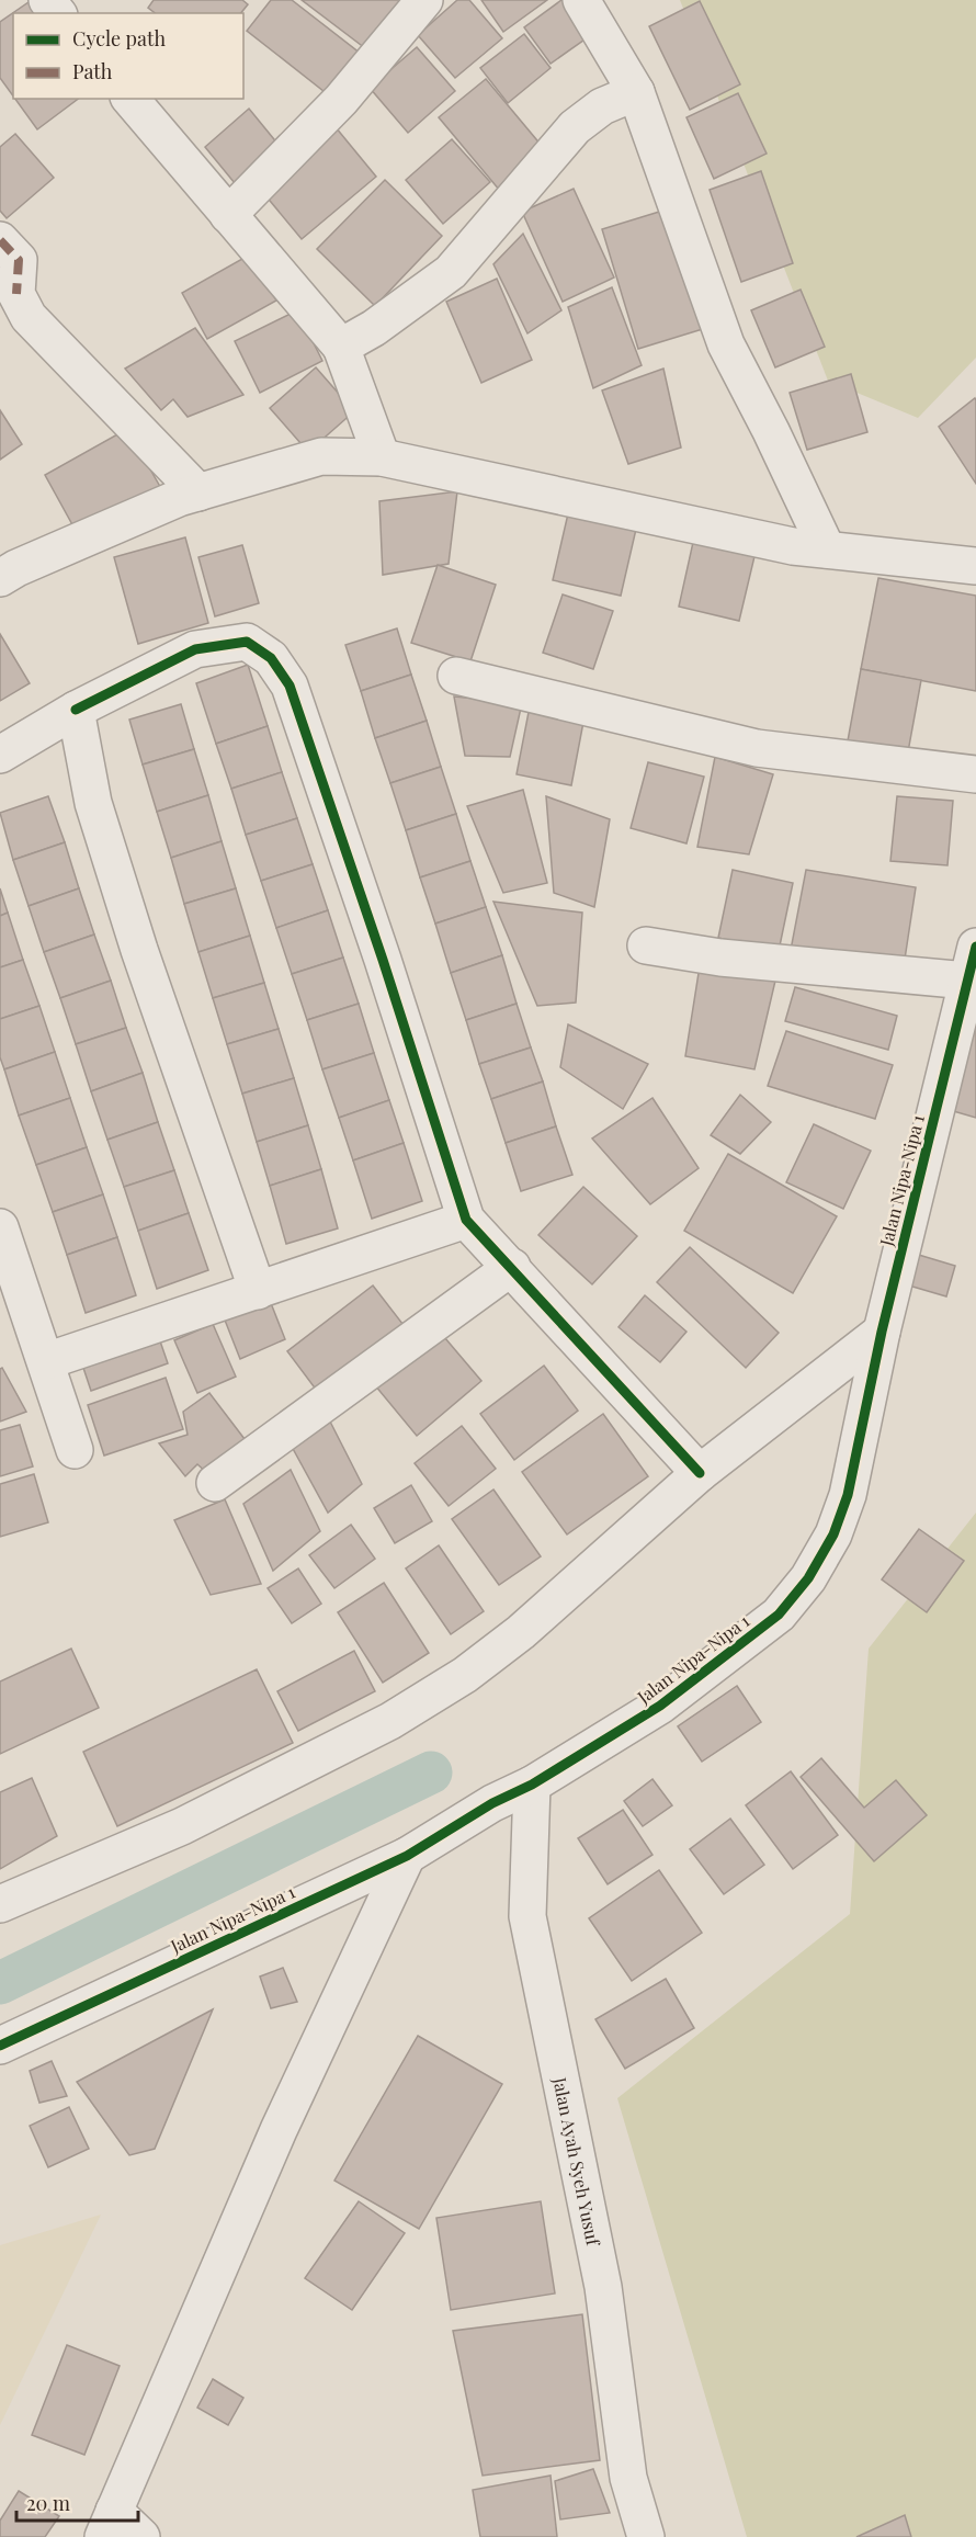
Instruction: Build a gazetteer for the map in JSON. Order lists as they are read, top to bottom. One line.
{"streets":{"street":["Jalan Nipa-Nipa 1","Jalan Ayah Syeh Yusuf"]},"crossings":[["Jalan Nipa-Nipa 1","Jalan Ayah Syeh Yusuf"]],"legend":["Cycle path","Path"],"scale_bar":"20 m"}
